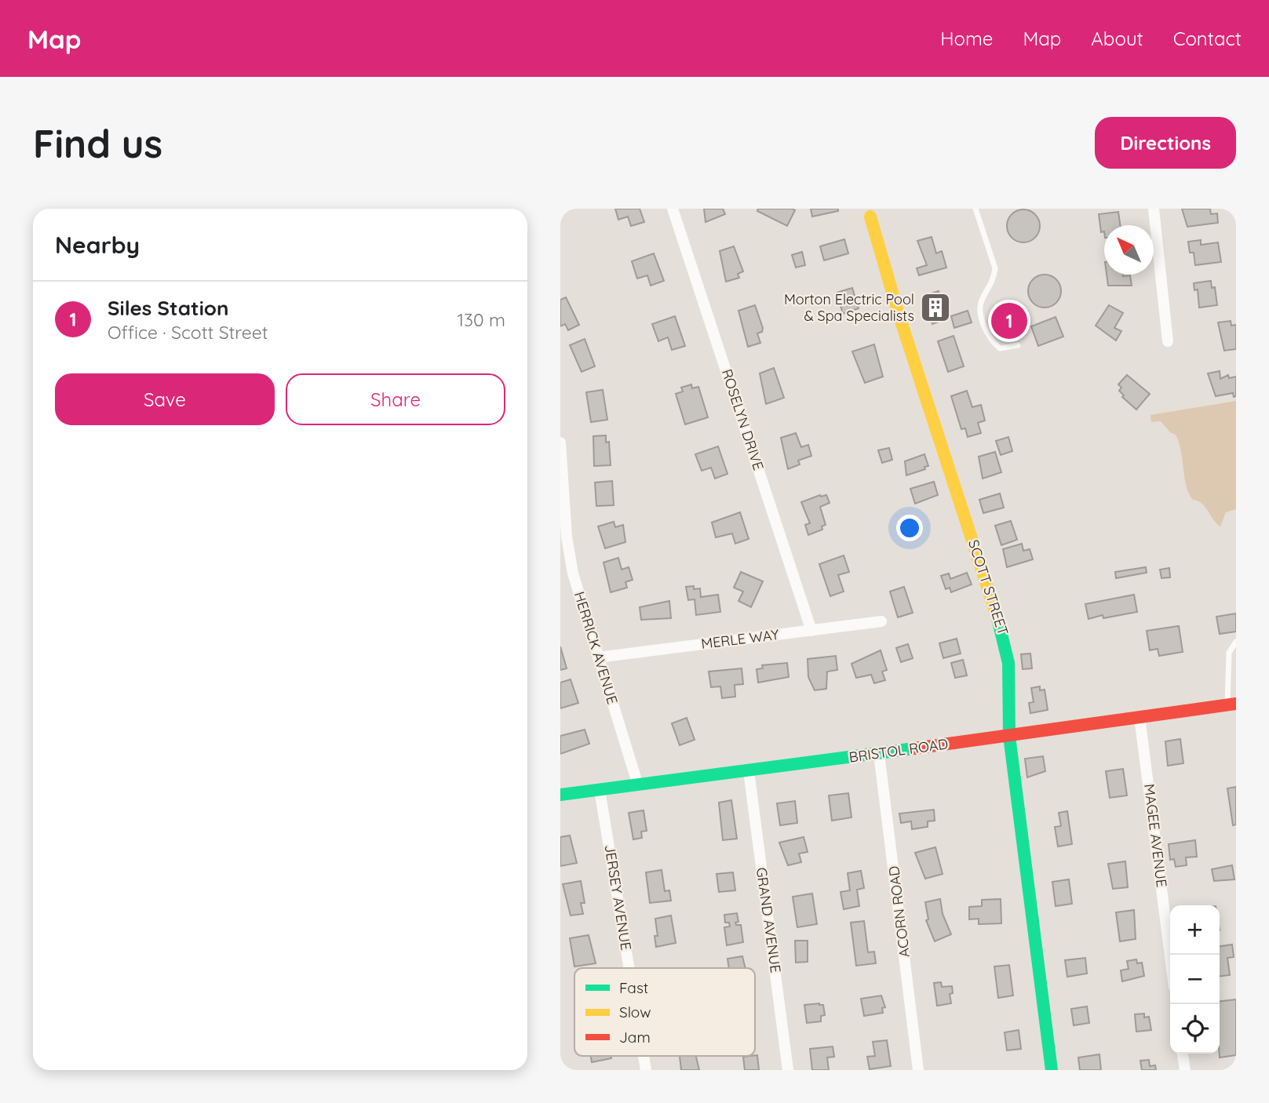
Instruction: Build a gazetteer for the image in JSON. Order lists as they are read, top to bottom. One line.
{"streets":{"street":["ROSELYN DRIVE","SCOTT STREET","MERLE WAY","HERRICK AVENUE","BRISTOL ROAD","MAGEE AVENUE","JERSEY AVENUE","ACORN ROAD","GRAND AVENUE"]},"crossings":[["ROSELYN DRIVE","MERLE WAY"],["SCOTT STREET","BRISTOL ROAD"],["MERLE WAY","HERRICK AVENUE"],["HERRICK AVENUE","BRISTOL ROAD"],["BRISTOL ROAD","MAGEE AVENUE"],["BRISTOL ROAD","JERSEY AVENUE"],["BRISTOL ROAD","ACORN ROAD"],["BRISTOL ROAD","GRAND AVENUE"]],"places":{"building":["Morton Electric Pool & Spa Specialists"]},"legend":["Fast","Slow","Jam"],"north":"top left","page":{"header":"Map","nav":["Home","Map","About","Contact"],"buttons":["Directions",["Save","Share"]],"title":"Find us","heading":"Nearby","list":[{"mark":"1","name":"Siles Station","note":"Office · Scott Street","value":"130 m"}],"pins":"1","map_buttons":["+","−"]}}
